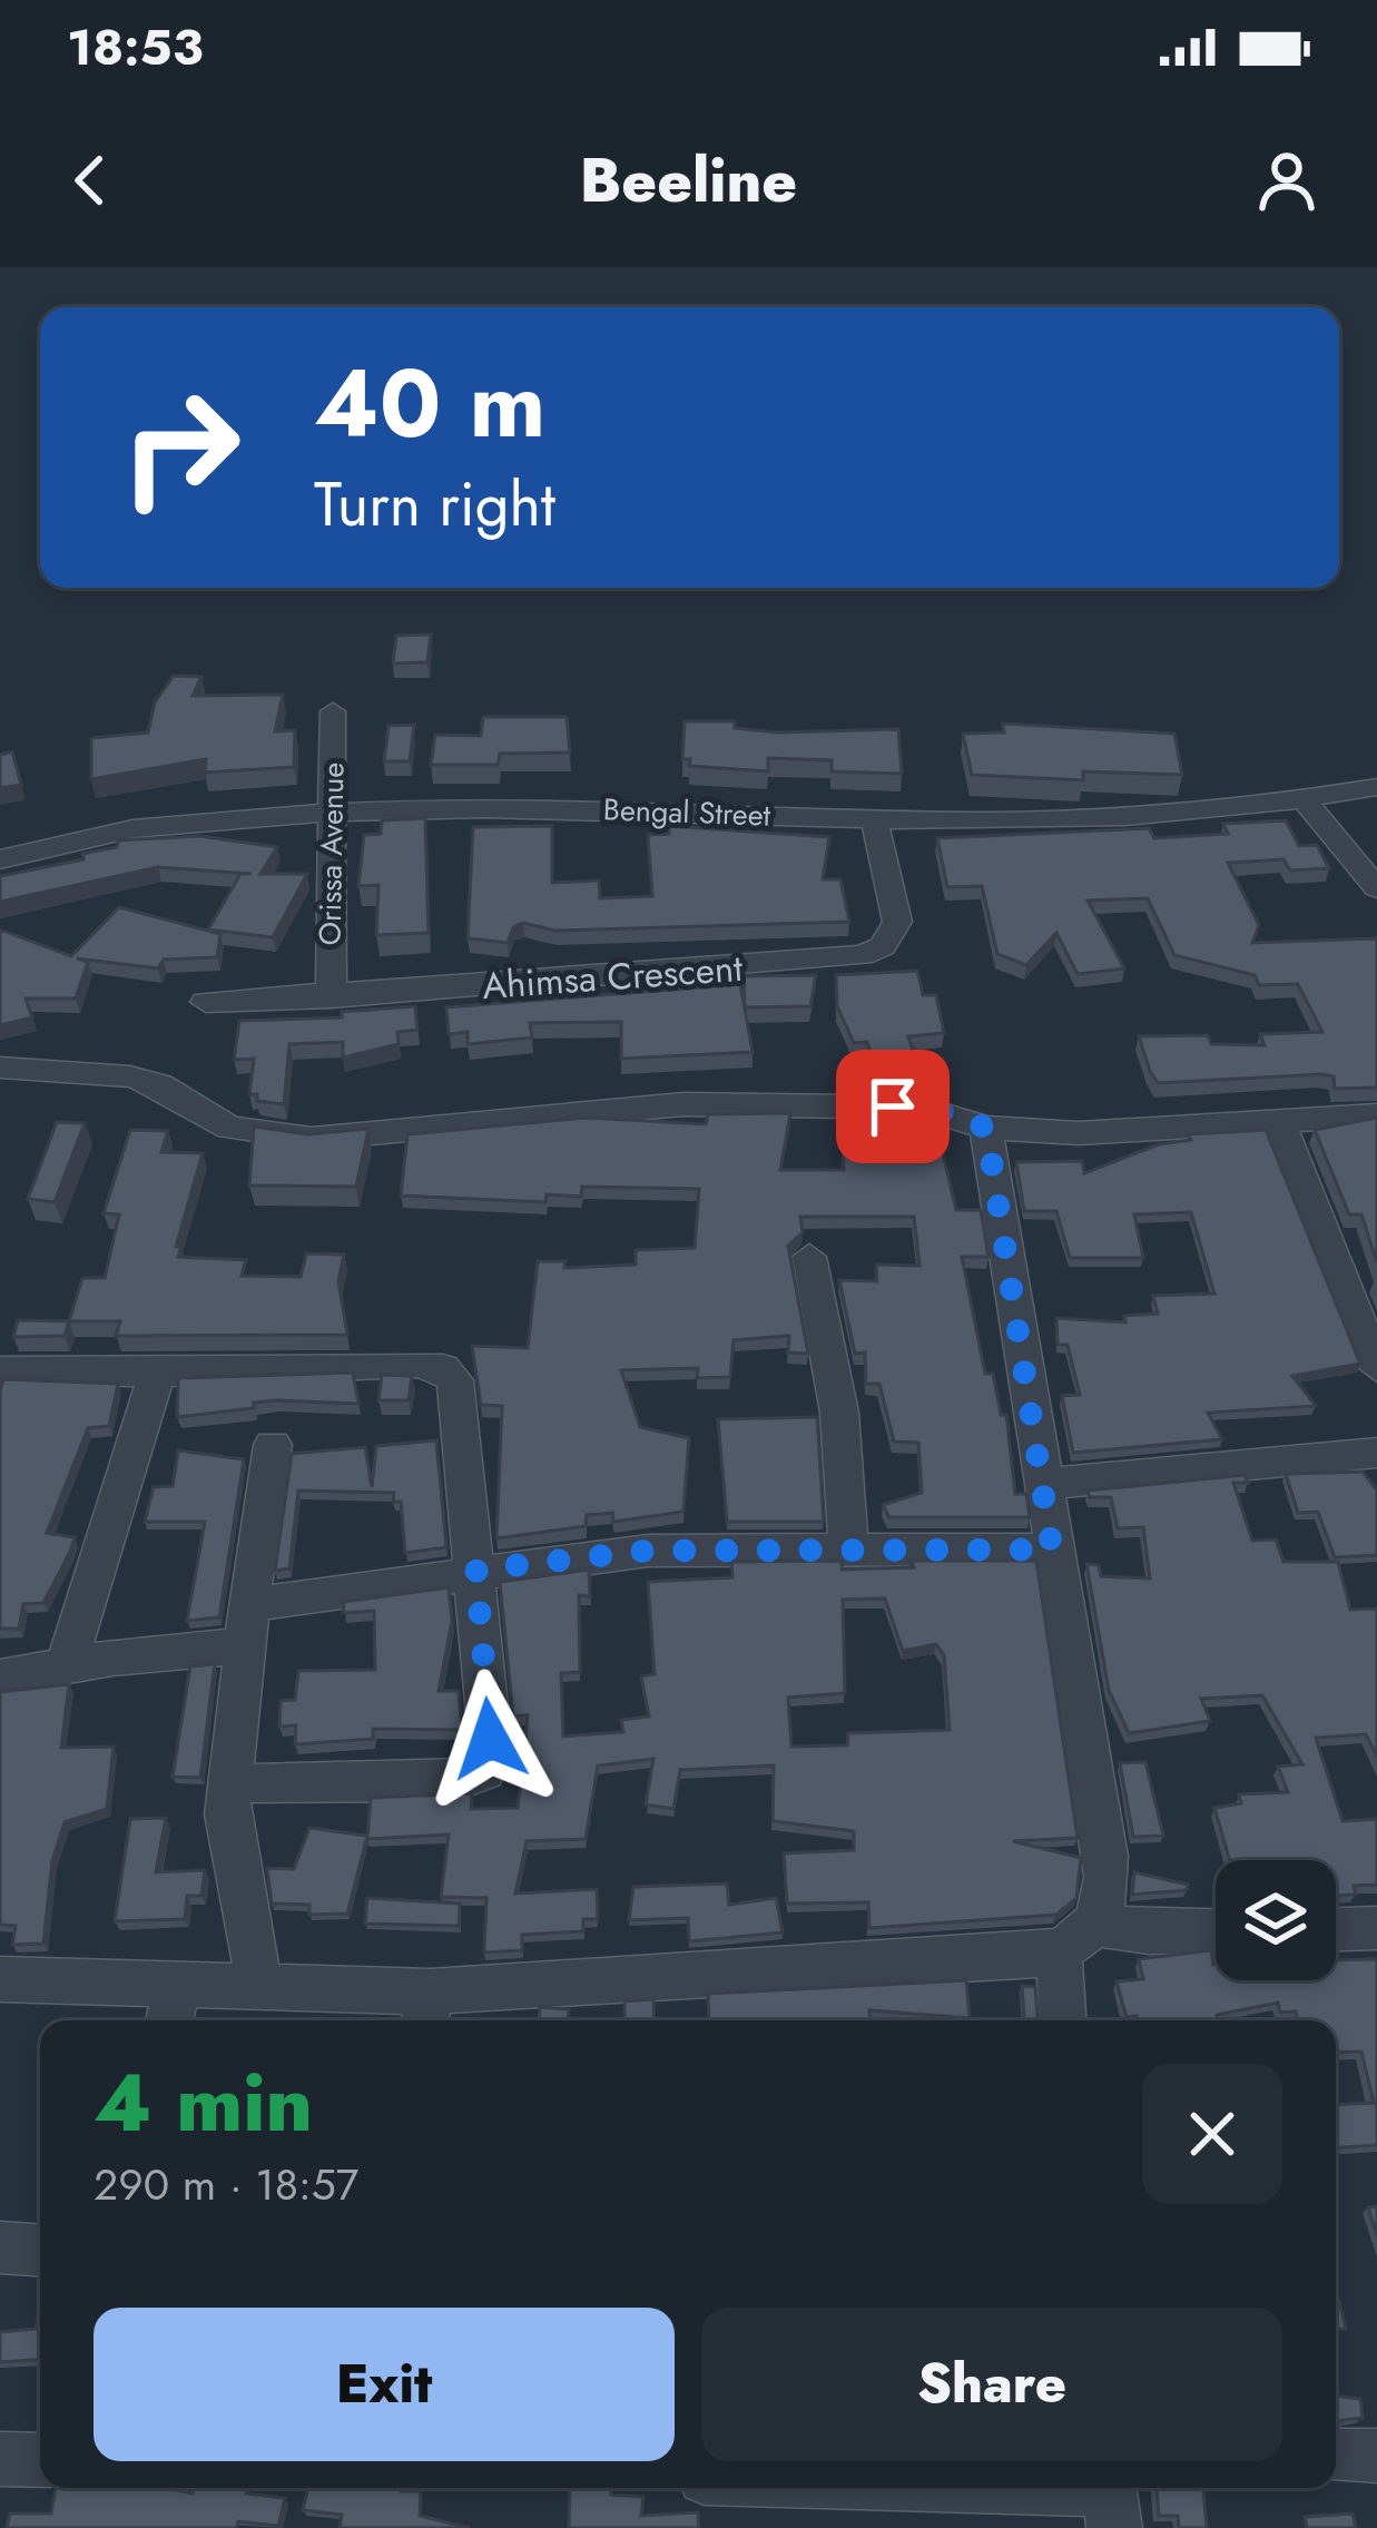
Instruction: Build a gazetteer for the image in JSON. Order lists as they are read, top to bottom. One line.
{"streets":{"street":["Bengal Street","Orissa Avenue","Ahimsa Crescent"]},"crossings":[["Bengal Street","Orissa Avenue"],["Bengal Street","Ahimsa Crescent"],["Orissa Avenue","Ahimsa Crescent"]],"page":{"status":"18:53","header":"Beeline","turn":["40 m","Turn right"],"heading":["4 min","290 m · 18:57"],"buttons":["Exit","Share"]}}
